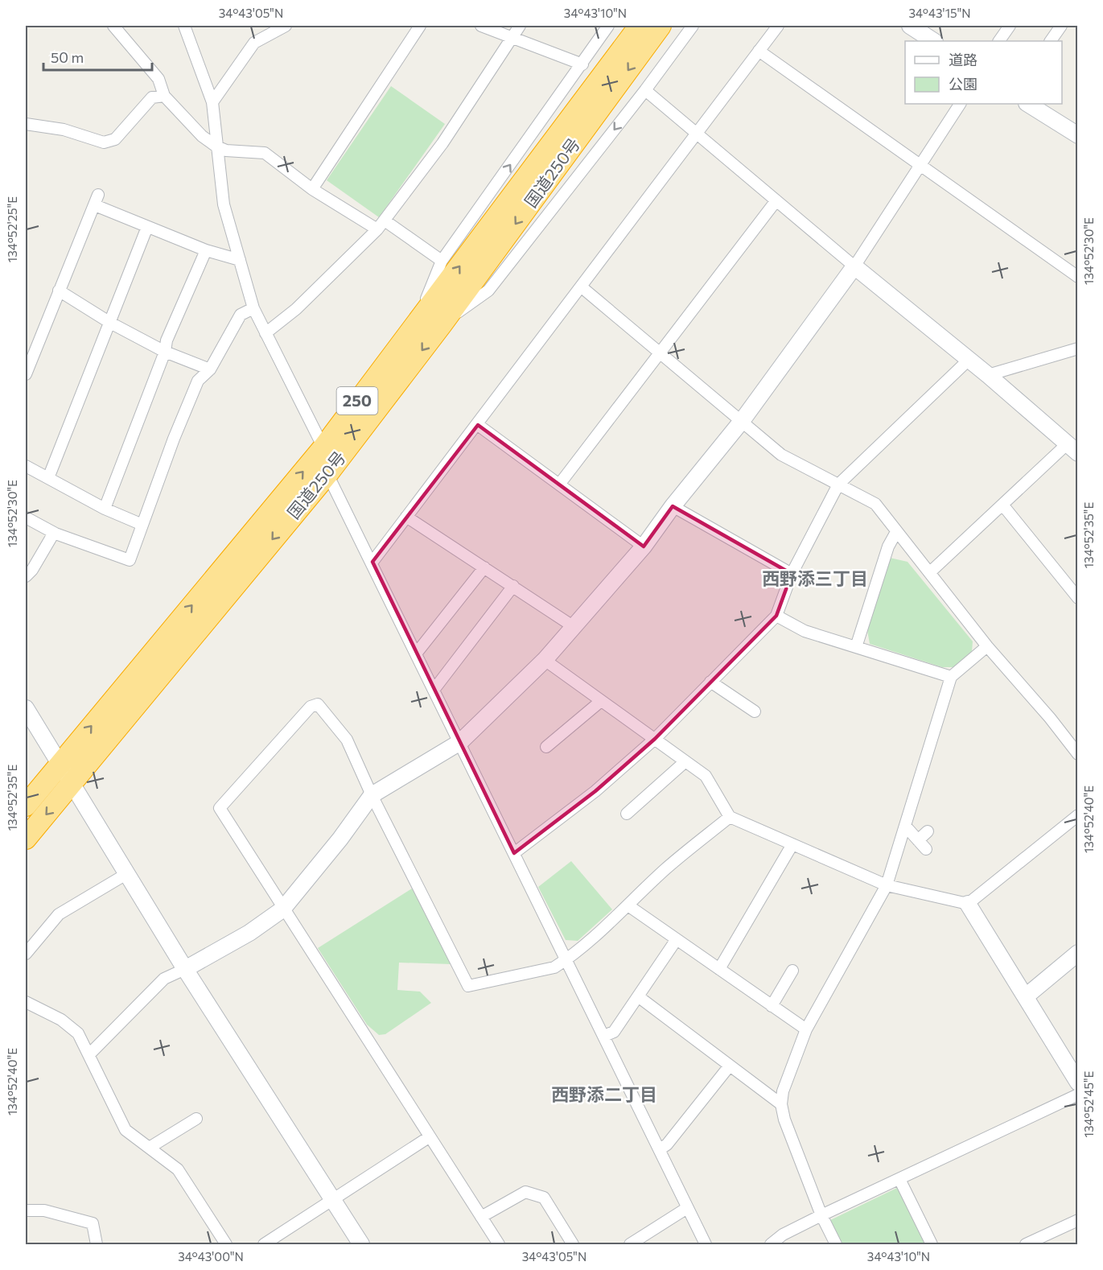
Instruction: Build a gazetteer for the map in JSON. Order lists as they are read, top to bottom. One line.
{"streets":{"highway":["国道250号","250"]},"districts":["西野添三丁目","西野添二丁目"],"legend":["道路","公園"],"scale_bar":"50 m","coordinates":["34°43'05\"N","34°43'10\"N","34°43'15\"N","134°52'25\"E","134°52'30\"E","134°52'35\"E","134°52'40\"E","134°52'45\"E","34°43'00\"N"]}
